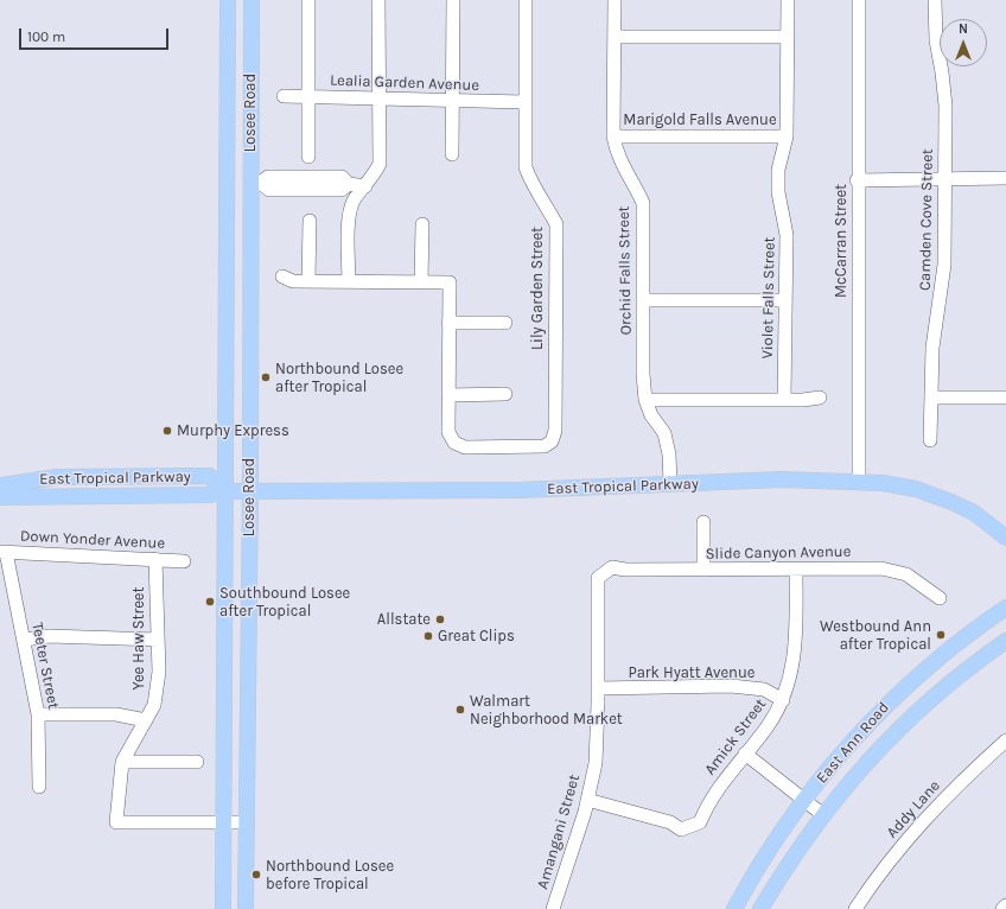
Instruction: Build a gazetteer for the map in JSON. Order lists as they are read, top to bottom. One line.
{"streets":{"main road":["Losee Road","East Tropical Parkway","East Ann Road"],"street":["Lealia Garden Avenue","Marigold Falls Avenue","Camden Cove Street","McCarran Street","Orchid Falls Street","Lily Garden Street","Violet Falls Street","Down Yonder Avenue","Slide Canyon Avenue","Yee Haw Street","Teeter Street","Park Hyatt Avenue","Amick Street","Addy Lane","Amangani Street"]},"crossings":[["Lealia Garden Avenue","Lily Garden Street"],["Losee Road","East Tropical Parkway"],["Losee Road","Yee Haw Street"],["Marigold Falls Avenue","Orchid Falls Street"],["Marigold Falls Avenue","Violet Falls Street"],["McCarran Street","East Tropical Parkway"],["Orchid Falls Street","East Tropical Parkway"],["Down Yonder Avenue","Yee Haw Street"],["Down Yonder Avenue","Teeter Street"],["Slide Canyon Avenue","Amick Street"],["Slide Canyon Avenue","Amangani Street"],["Park Hyatt Avenue","Amick Street"],["Park Hyatt Avenue","Amangani Street"],["Amick Street","Amangani Street"]],"places":["Northbound Losee after Tropical","Murphy Express","Southbound Losee after Tropical","Allstate","Westbound Ann after Tropical","Great Clips","Walmart Neighborhood Market","Northbound Losee before Tropical"],"scale_bar":"100 m","north":"top"}
